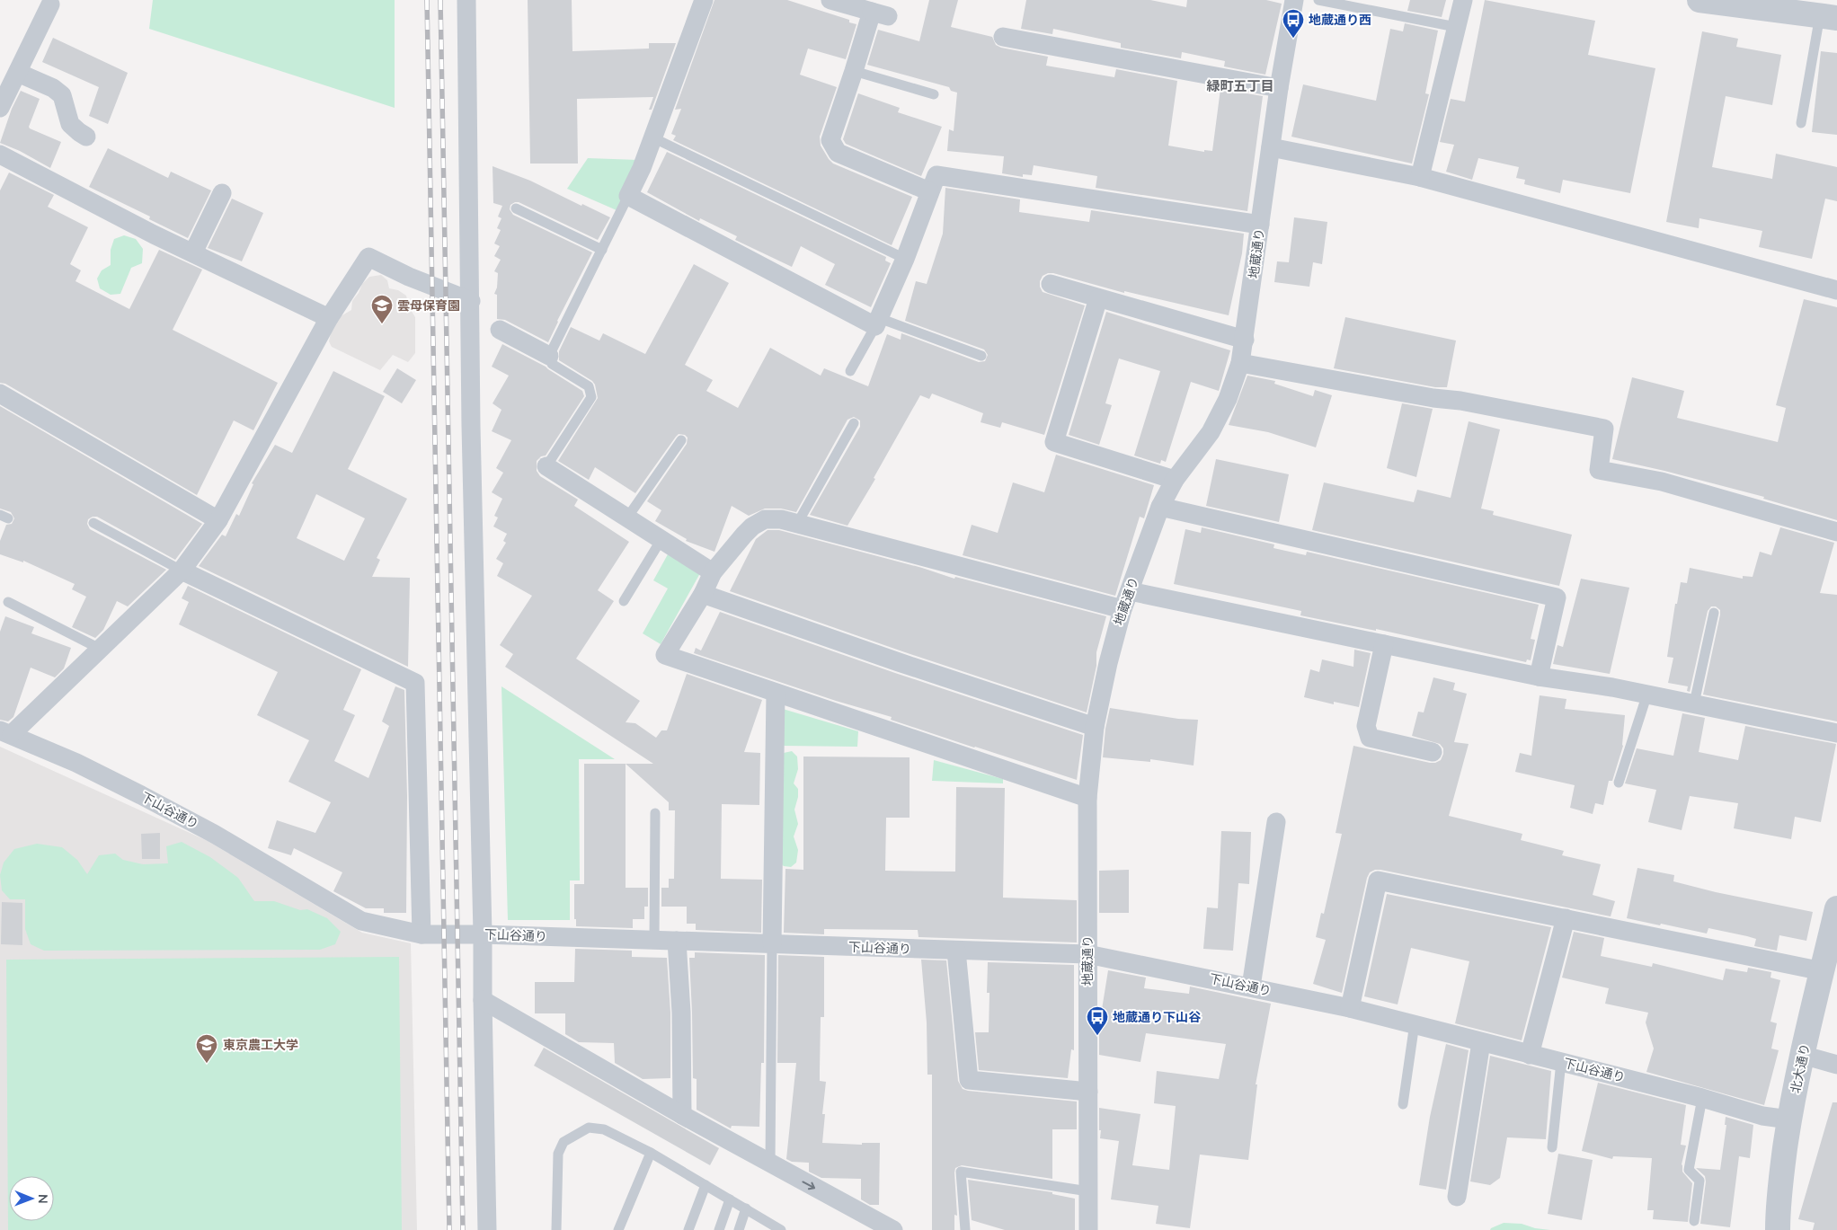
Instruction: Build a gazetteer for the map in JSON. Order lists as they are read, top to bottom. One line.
{"streets":{"street":["地蔵通り","下山谷通り","北大通り"]},"crossings":[["地蔵通り","下山谷通り"],["下山谷通り","北大通り"]],"districts":["緑町五丁目"],"places":{"bus stop":["地蔵通り西","地蔵通り下山谷"],"school or university":["雲母保育園","東京農工大学"]},"north":"right"}
